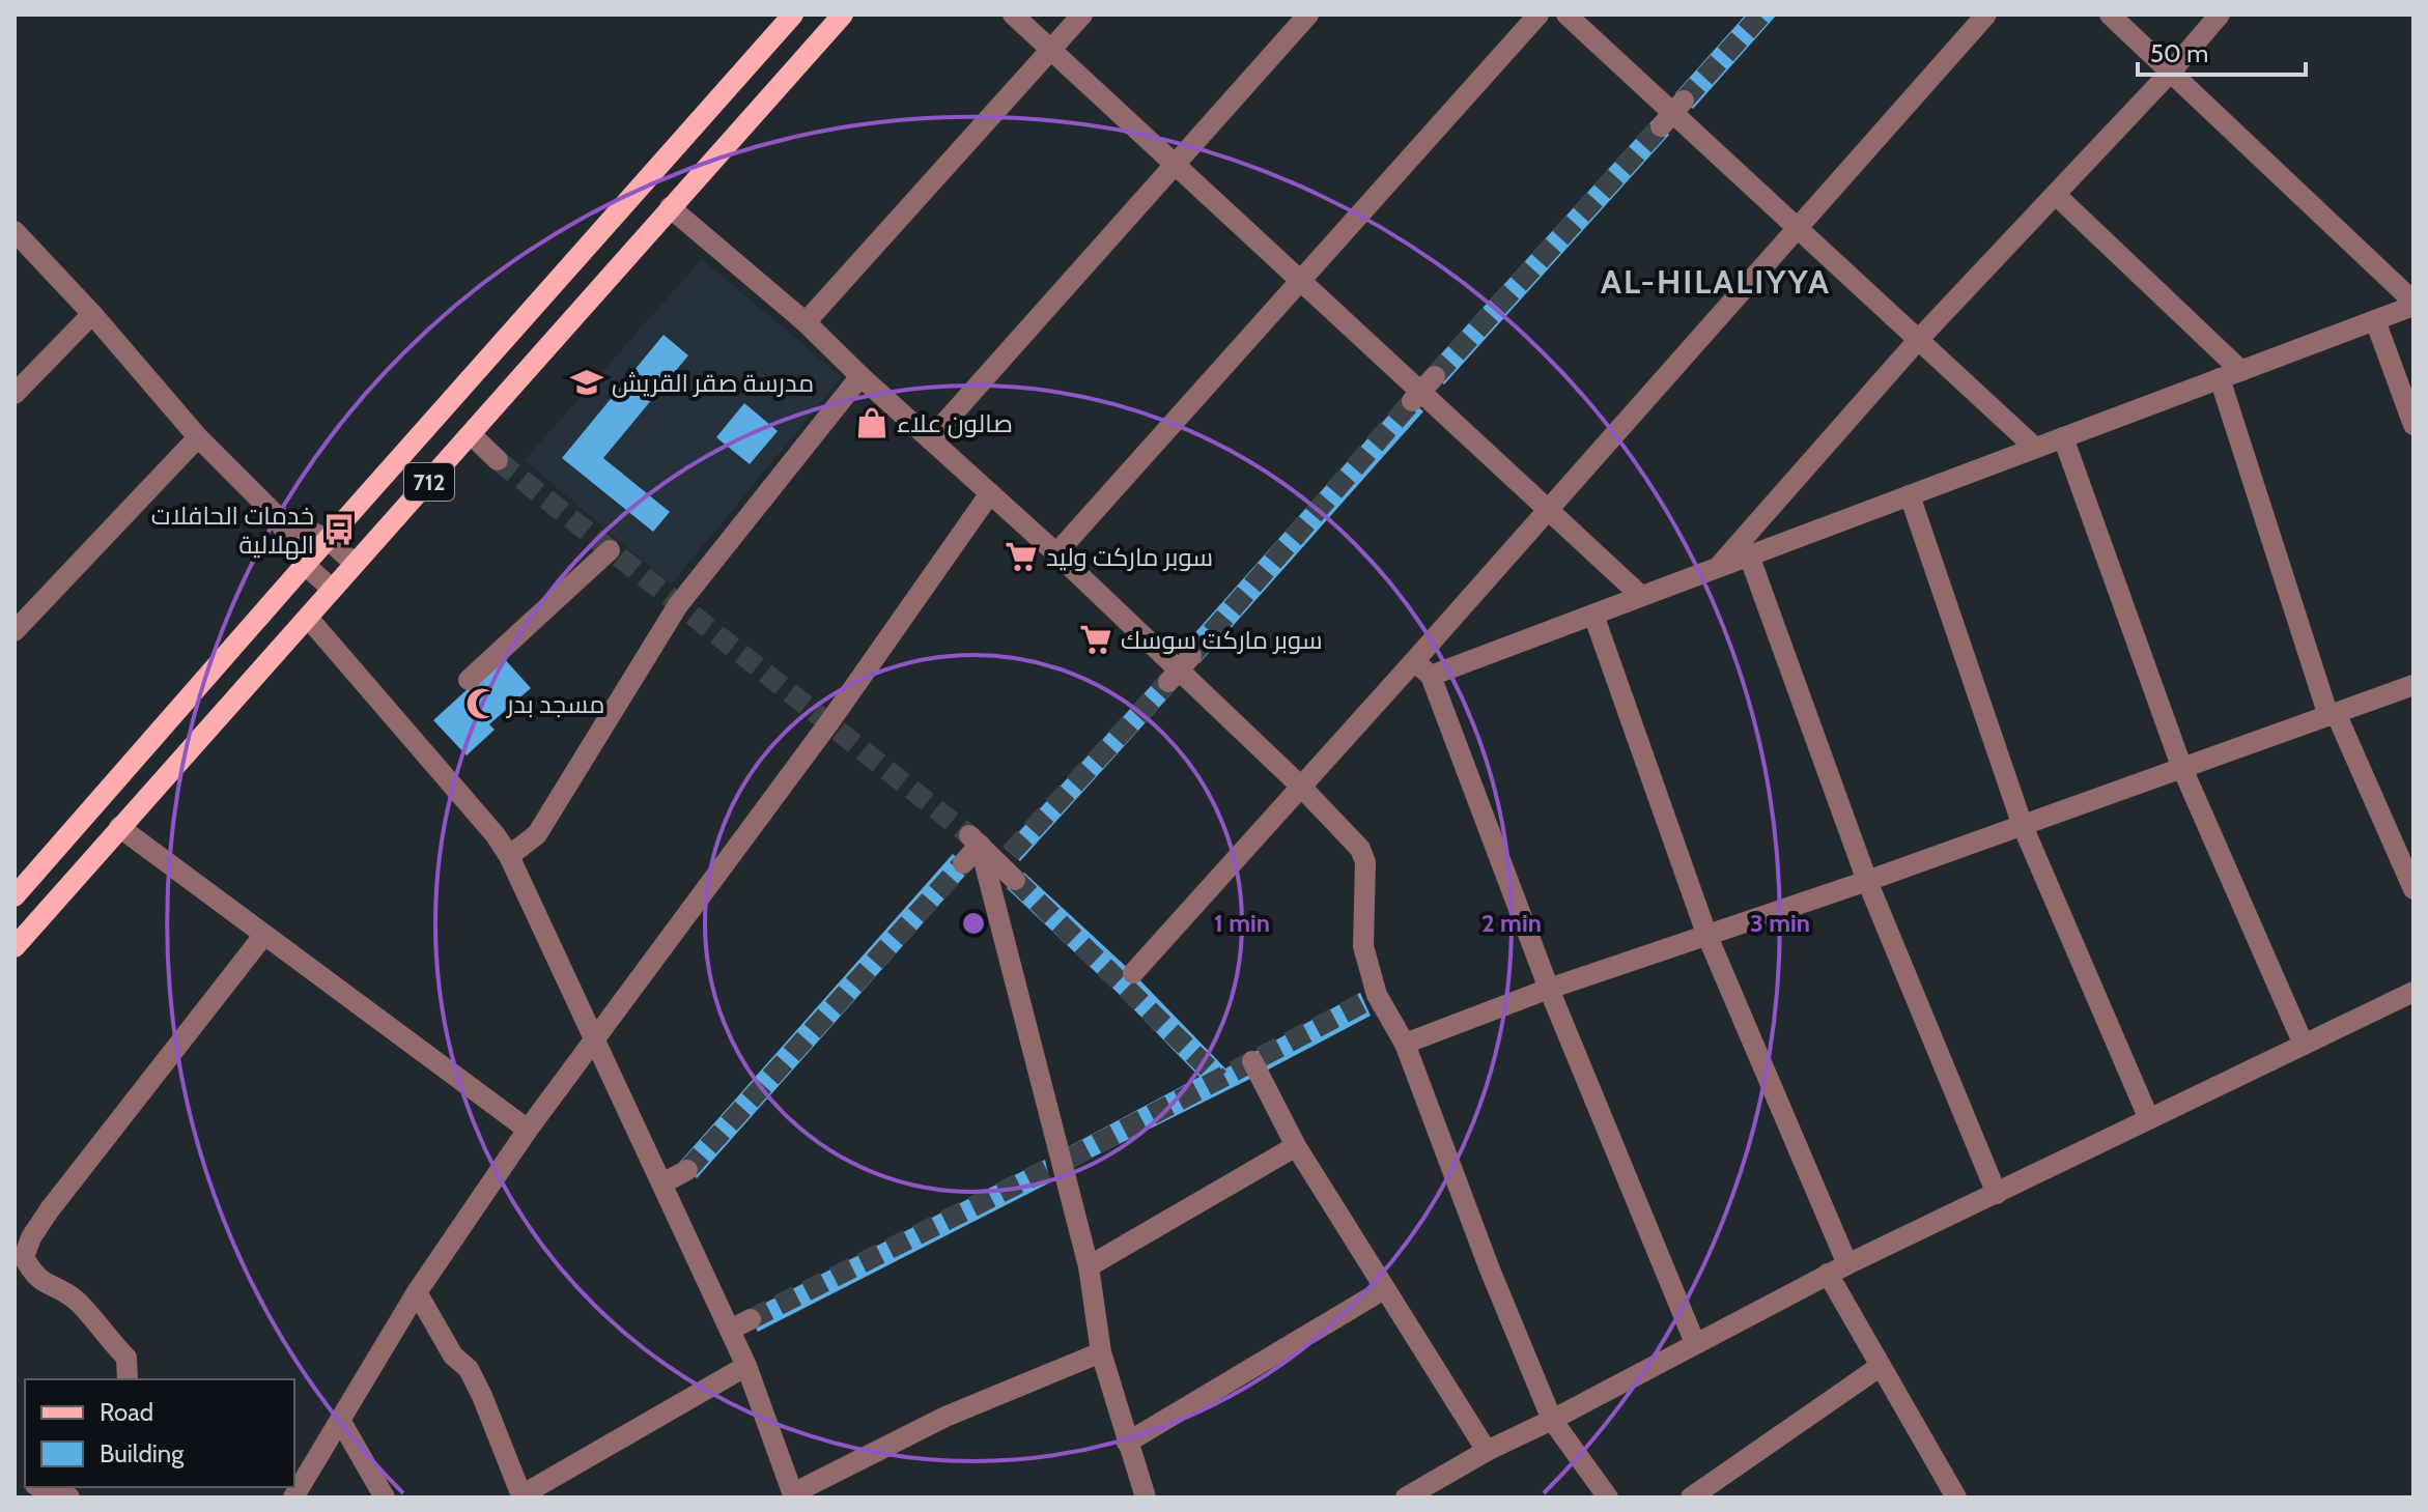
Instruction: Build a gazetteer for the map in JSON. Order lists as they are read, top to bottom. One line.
{"streets":{"main road":["712"]},"districts":["AL-HILALIYYA"],"places":{"school or university":["مدرسة صقر القريش"],"shop":["صالون علاء"],"bus stop":["خدمات الحافلات الهلالية"],"supermarket":["سوبر ماركت وليد","سوبر ماركت سوسك"],"mosque":["مسجد بدر"]},"legend":["Road","Building"],"scale_bar":"50 m","rings":["1 min","2 min","3 min"]}
